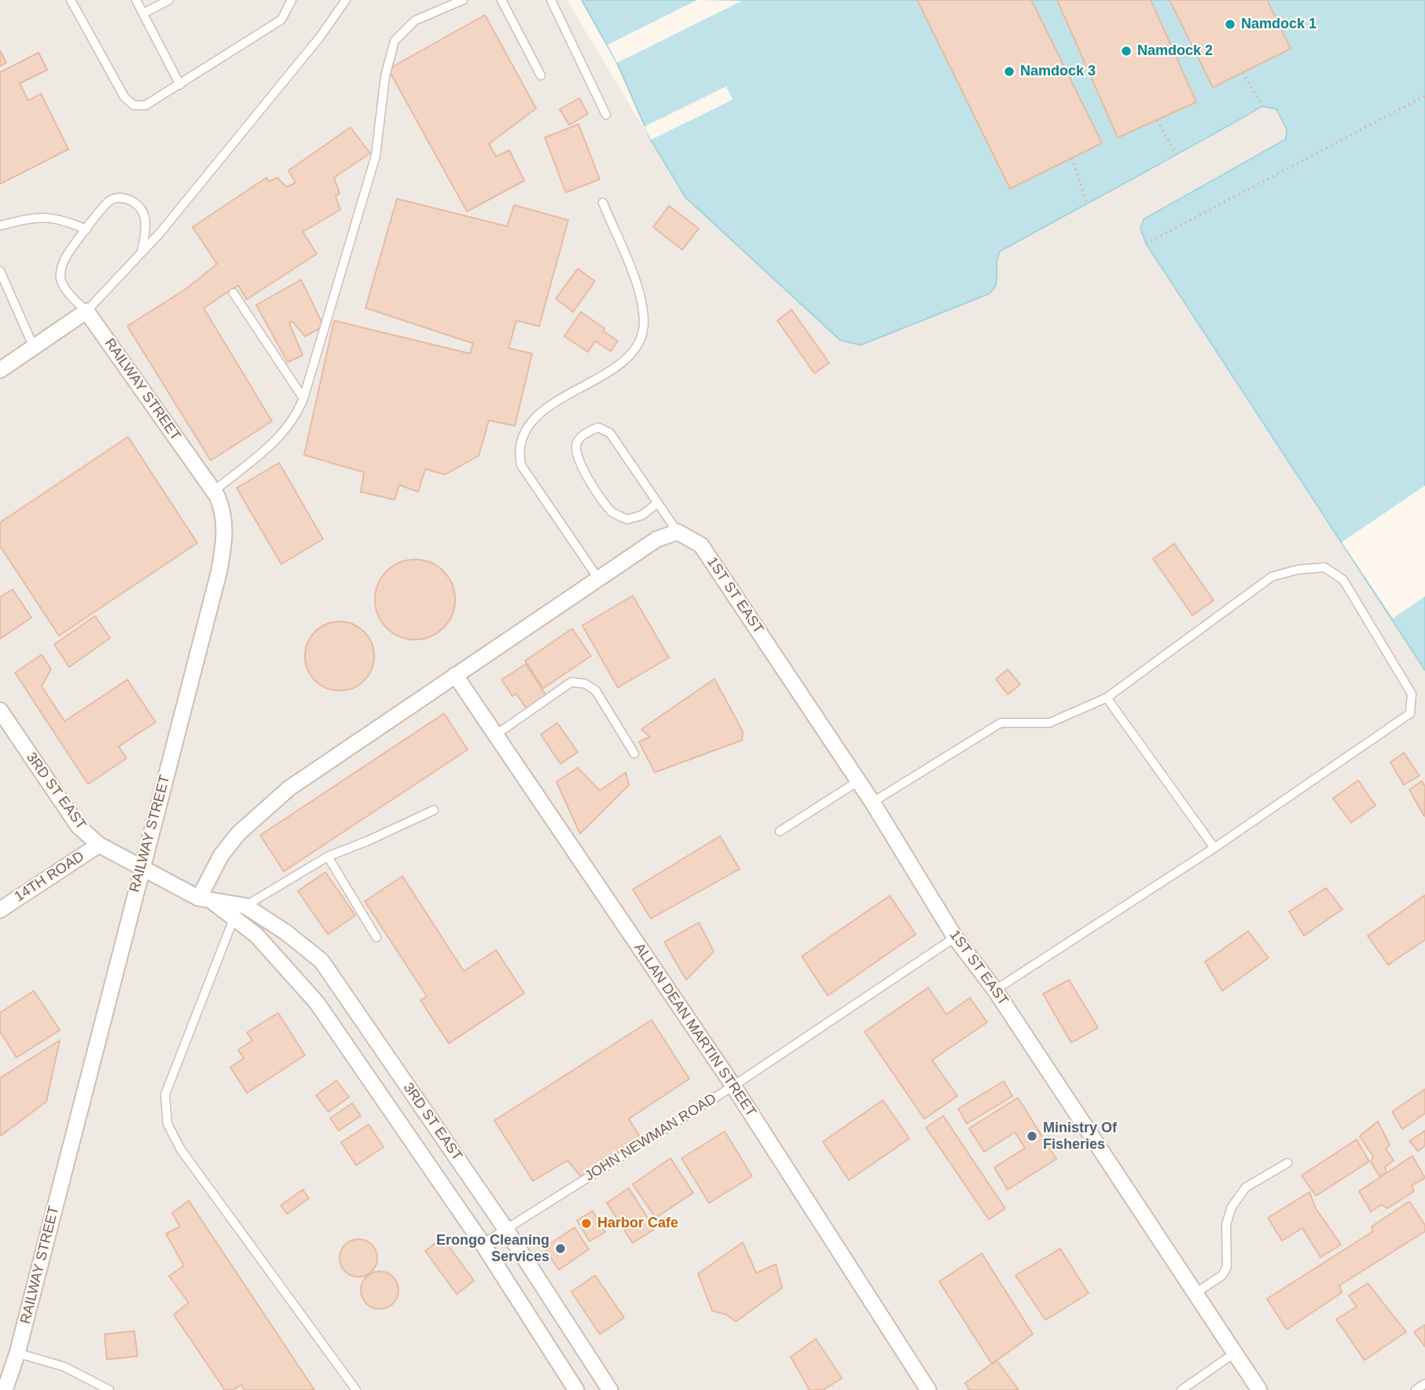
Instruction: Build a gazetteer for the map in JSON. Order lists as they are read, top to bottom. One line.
{"streets":{"street":["RAILWAY STREET","1ST ST EAST","3RD ST EAST","14TH ROAD","ALLAN DEAN MARTIN STREET"],"lane":["JOHN NEWMAN ROAD"]},"crossings":[["RAILWAY STREET","3RD ST EAST"],["1ST ST EAST","JOHN NEWMAN ROAD"],["3RD ST EAST","14TH ROAD"],["3RD ST EAST","JOHN NEWMAN ROAD"],["ALLAN DEAN MARTIN STREET","JOHN NEWMAN ROAD"]],"places":["Namdock 1","Namdock 2","Namdock 3","Ministry Of Fisheries","Harbor Cafe","Erongo Cleaning Services"]}
